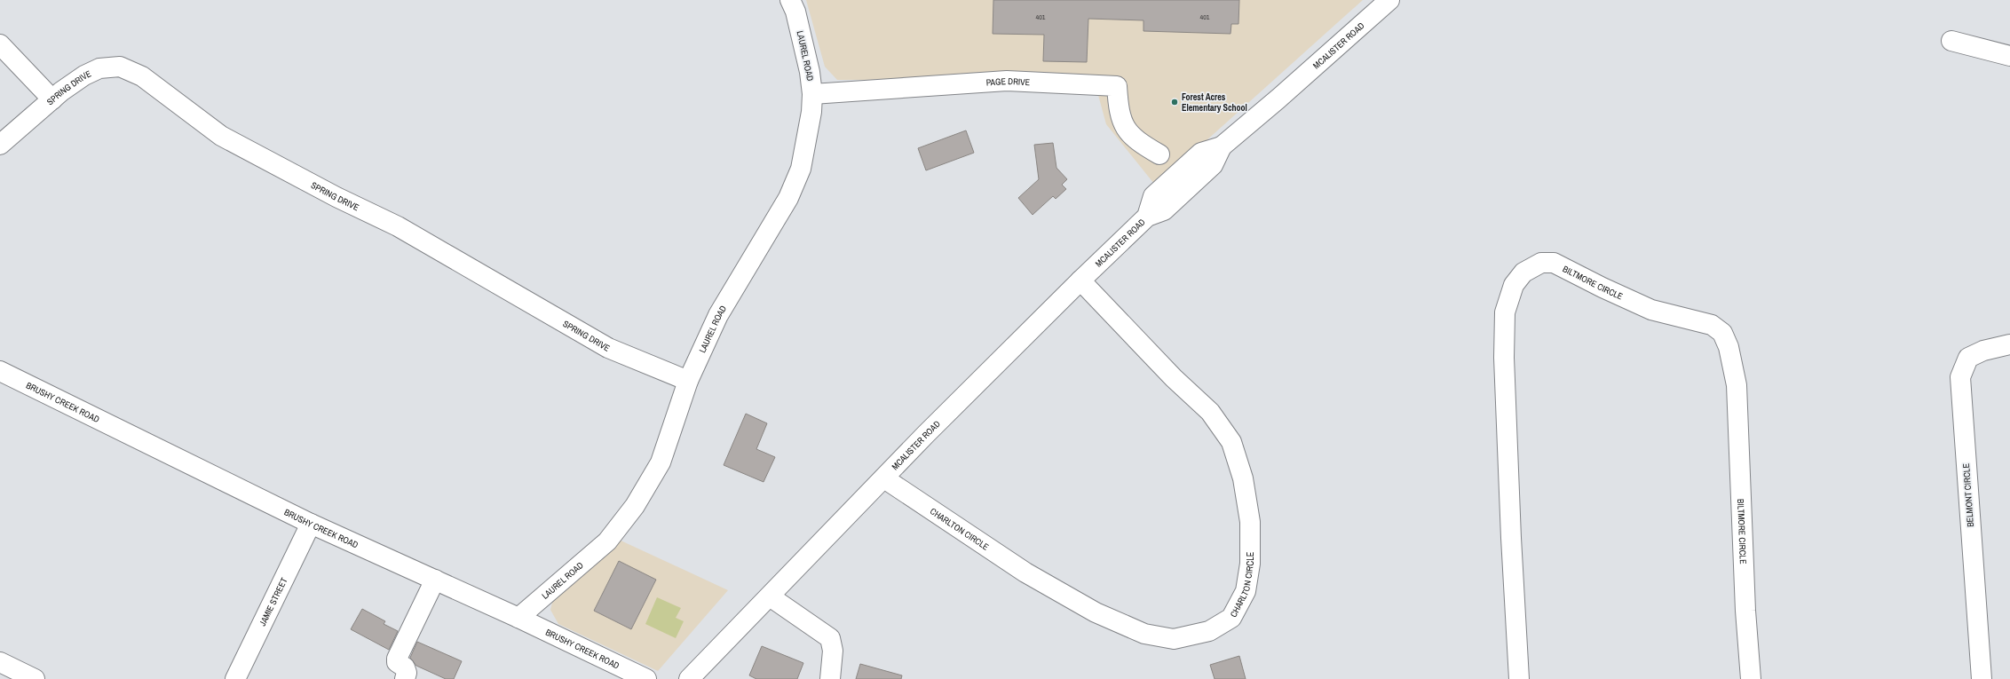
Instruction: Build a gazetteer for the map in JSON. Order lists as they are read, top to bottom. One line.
{"streets":{"street":["MCALISTER ROAD","LAUREL ROAD","PAGE DRIVE","SPRING DRIVE","BILTMORE CIRCLE","BRUSHY CREEK ROAD","BELMONT CIRCLE","CHARLTON CIRCLE","JAMIE STREET"]},"crossings":[["MCALISTER ROAD","PAGE DRIVE"],["MCALISTER ROAD","CHARLTON CIRCLE"],["LAUREL ROAD","PAGE DRIVE"],["LAUREL ROAD","SPRING DRIVE"],["LAUREL ROAD","BRUSHY CREEK ROAD"],["BRUSHY CREEK ROAD","JAMIE STREET"]],"places":["Forest Acres Elementary School"],"house_numbers":["401","401"]}
